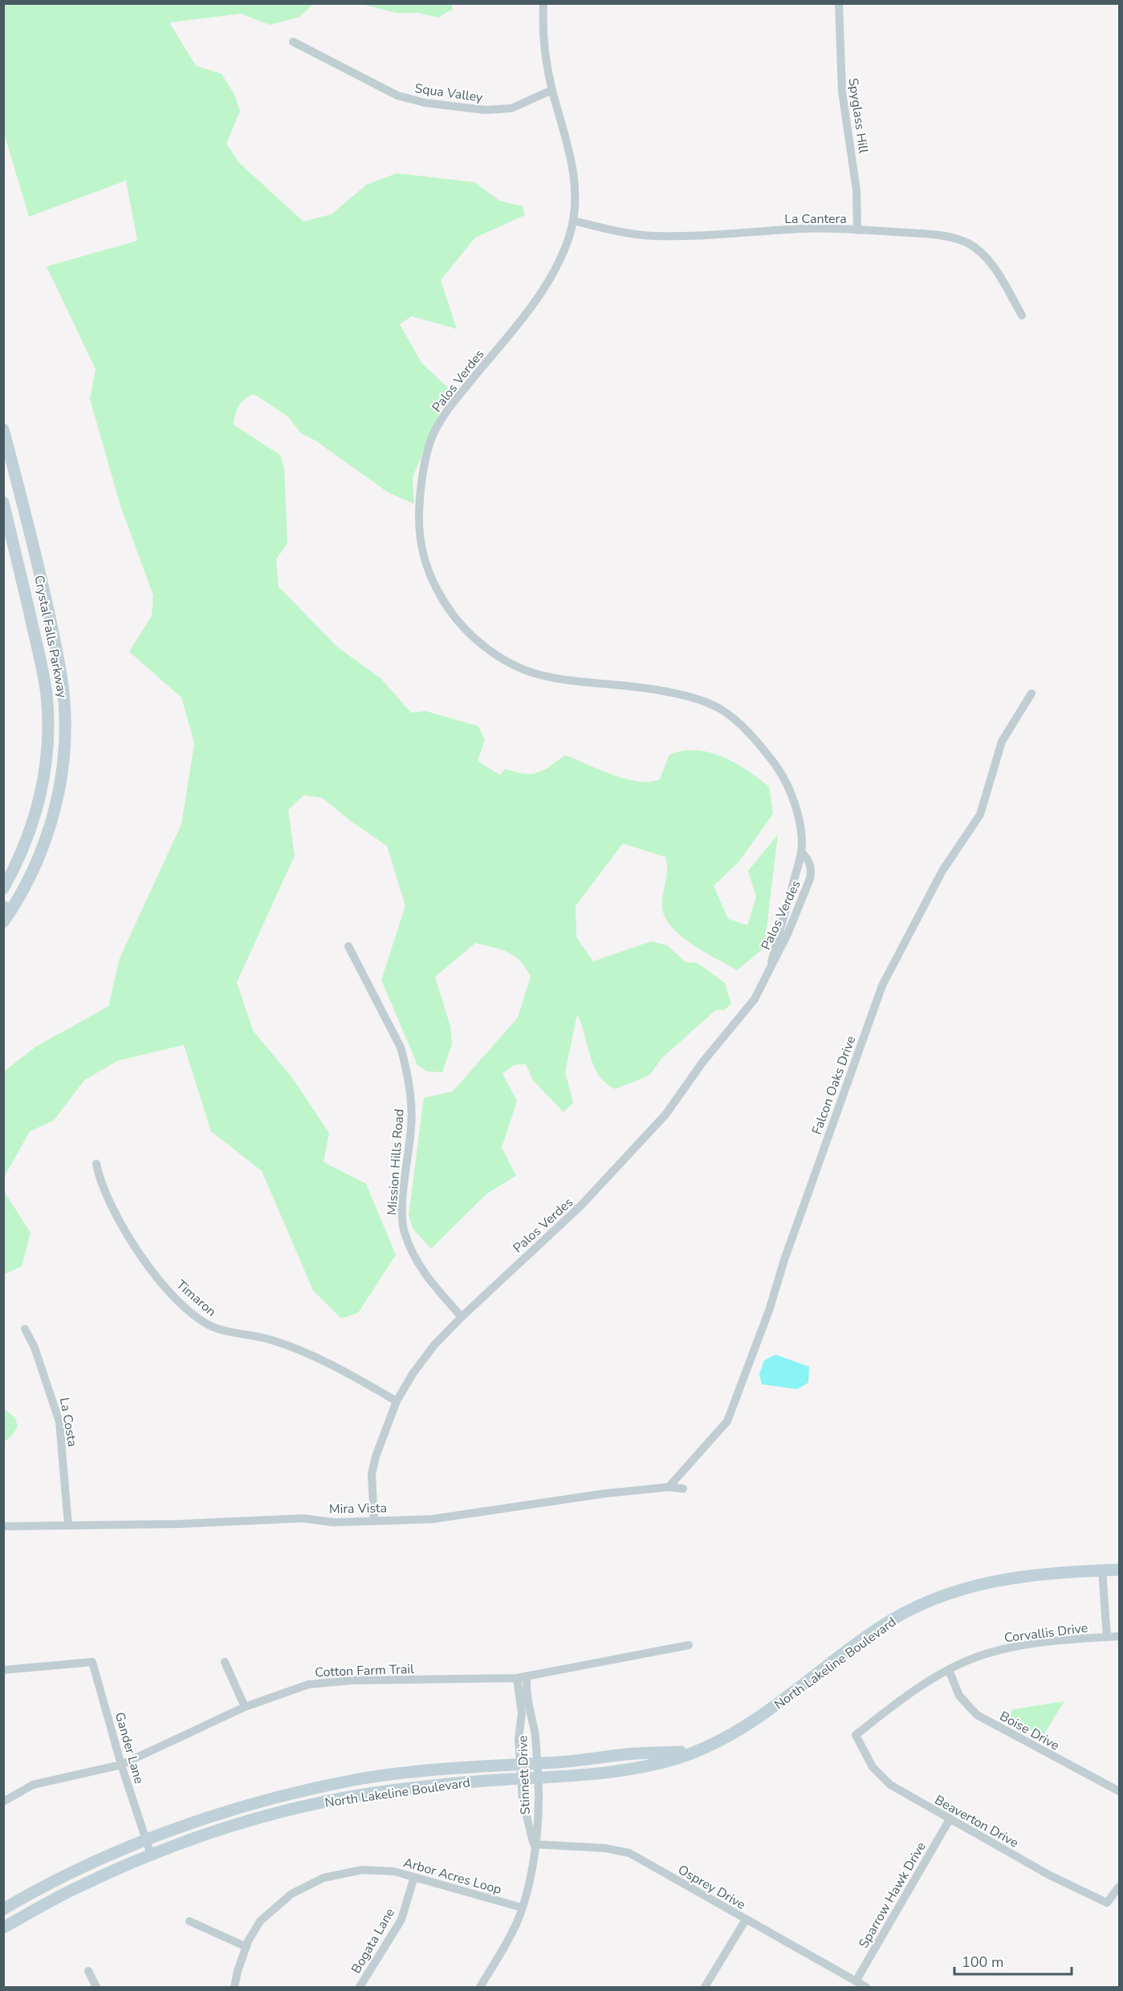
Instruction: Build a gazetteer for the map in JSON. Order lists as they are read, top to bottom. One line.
{"streets":{"street":["Squa Valley","Spyglass Hill","La Cantera","Palos Verdes","Crystal Falls Parkway","Falcon Oaks Drive","Mission Hills Road","Timaron","La Costa","Mira Vista","Corvallis Drive","North Lakeline Boulevard","Cotton Farm Trail","Boise Drive","Gander Lane","Stinnett Drive","Beaverton Drive","Arbor Acres Loop","Osprey Drive","Sparrow Hawk Drive","Bogata Lane"]},"crossings":[["Squa Valley","Palos Verdes"],["Spyglass Hill","La Cantera"],["La Cantera","Palos Verdes"],["Palos Verdes","Mission Hills Road"],["Palos Verdes","Timaron"],["Palos Verdes","Mira Vista"],["Falcon Oaks Drive","Mira Vista"],["La Costa","Mira Vista"],["Corvallis Drive","Boise Drive"],["Corvallis Drive","Beaverton Drive"],["North Lakeline Boulevard","Gander Lane"],["North Lakeline Boulevard","Stinnett Drive"],["Cotton Farm Trail","Gander Lane"],["Cotton Farm Trail","Stinnett Drive"],["Stinnett Drive","Arbor Acres Loop"],["Stinnett Drive","Osprey Drive"],["Beaverton Drive","Sparrow Hawk Drive"],["Arbor Acres Loop","Bogata Lane"],["Osprey Drive","Sparrow Hawk Drive"]],"scale_bar":"100 m"}
